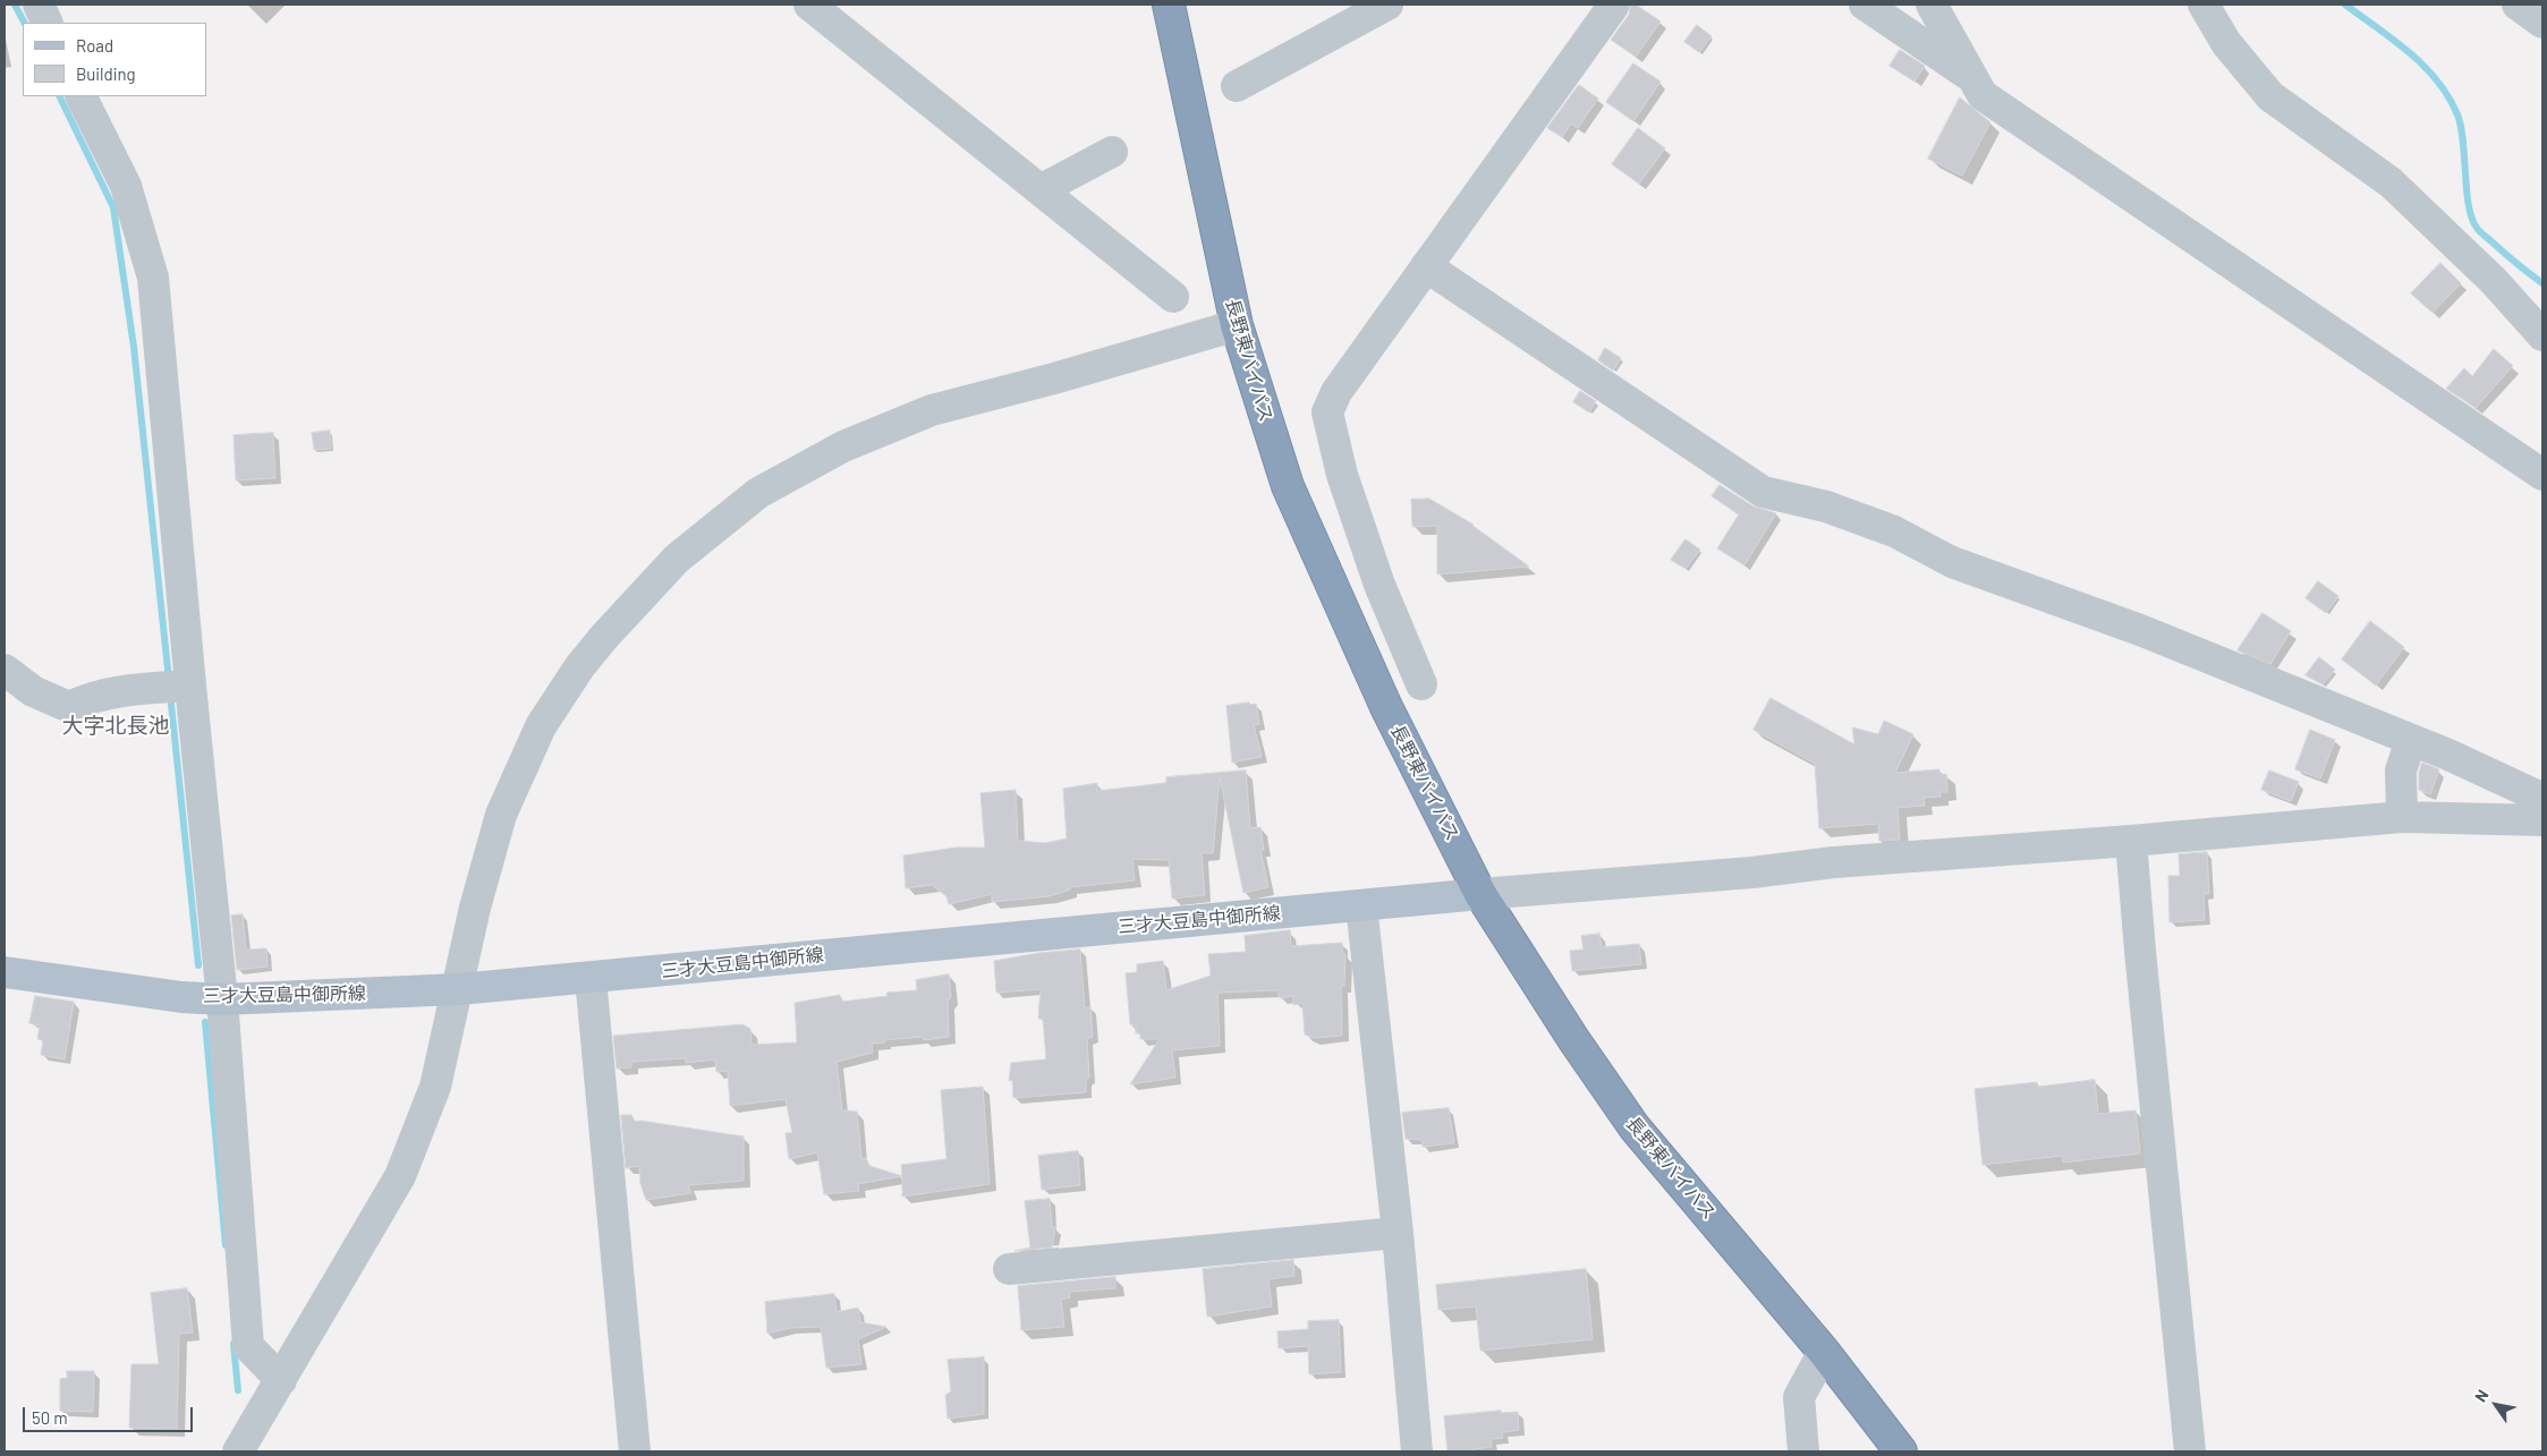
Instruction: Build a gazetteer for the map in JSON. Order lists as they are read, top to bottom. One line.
{"streets":{"highway":["長野東バイパス"],"main road":["三才大豆島中御所線"]},"crossings":[["長野東バイパス","三才大豆島中御所線"]],"districts":["大字北長池"],"legend":["Road","Building"],"scale_bar":"50 m","north":"top left"}
